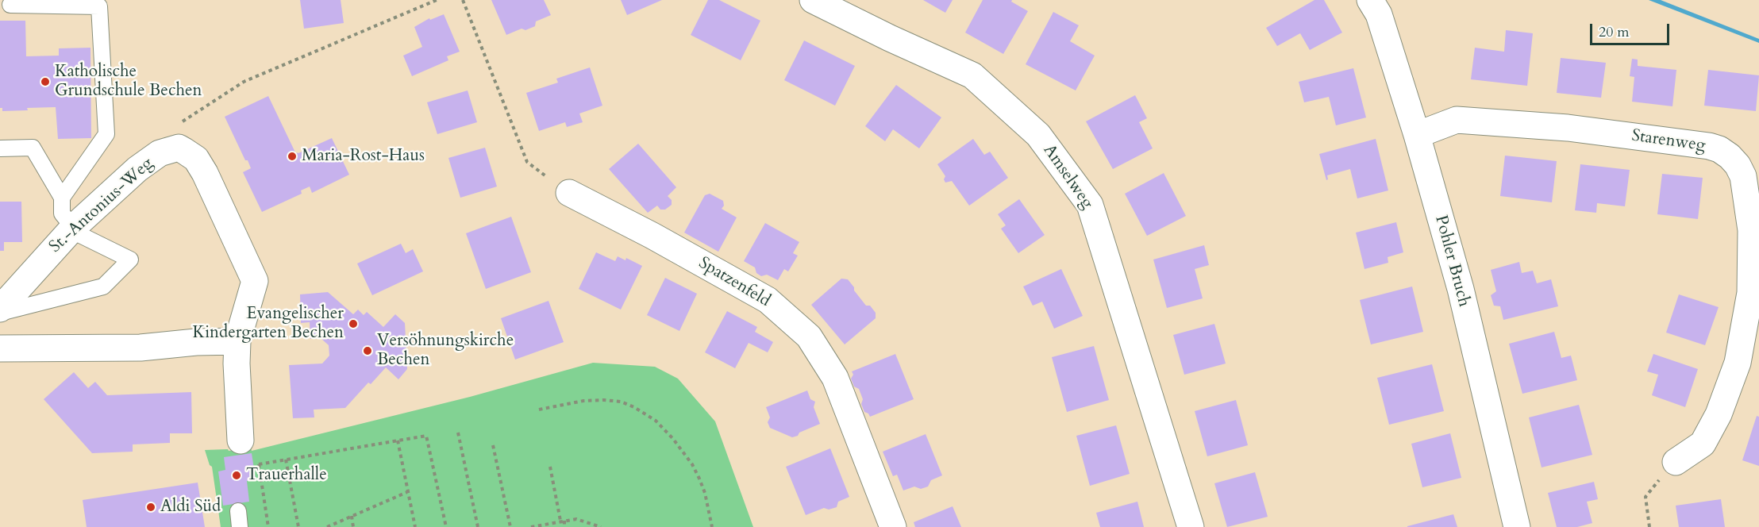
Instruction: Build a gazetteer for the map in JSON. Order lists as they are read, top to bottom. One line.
{"streets":{"street":["Starenweg","Amselweg","St.-Antonius-Weg","Pohler Bruch","Spatzenfeld"]},"crossings":[["Starenweg","Pohler Bruch"]],"places":["Katholische Grundschule Bechen","Maria-Rost-Haus","Evangelischer Kindergarten Bechen","Versöhnungskirche Bechen","Trauerhalle","Aldi Süd"],"scale_bar":"20 m"}
